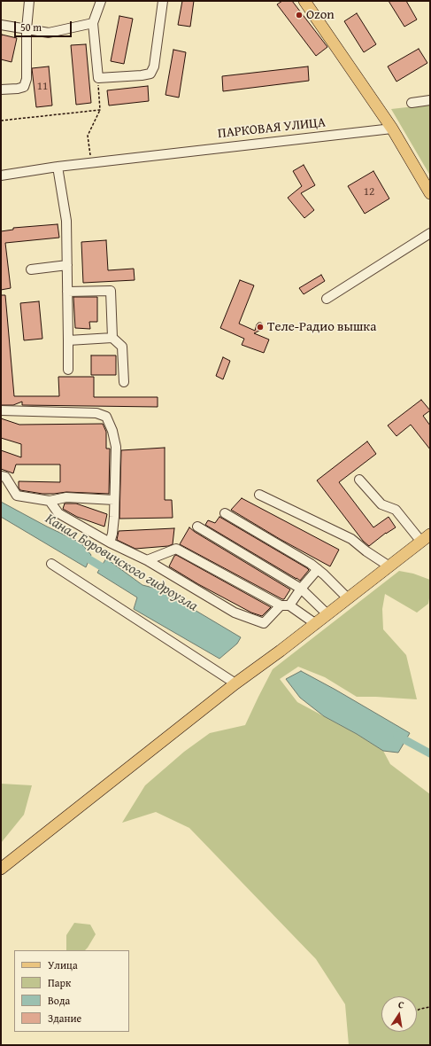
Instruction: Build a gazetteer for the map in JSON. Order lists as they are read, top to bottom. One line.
{"streets":{"street":["ПАРКОВАЯ УЛИЦА"]},"water":["Канал Боровичского гидроузла"],"places":["Ozon","Теле-Радио вышка"],"house_numbers":["11","12"],"legend":["Улица","Парк","Вода","Здание"],"scale_bar":"50 m","north":"top"}
